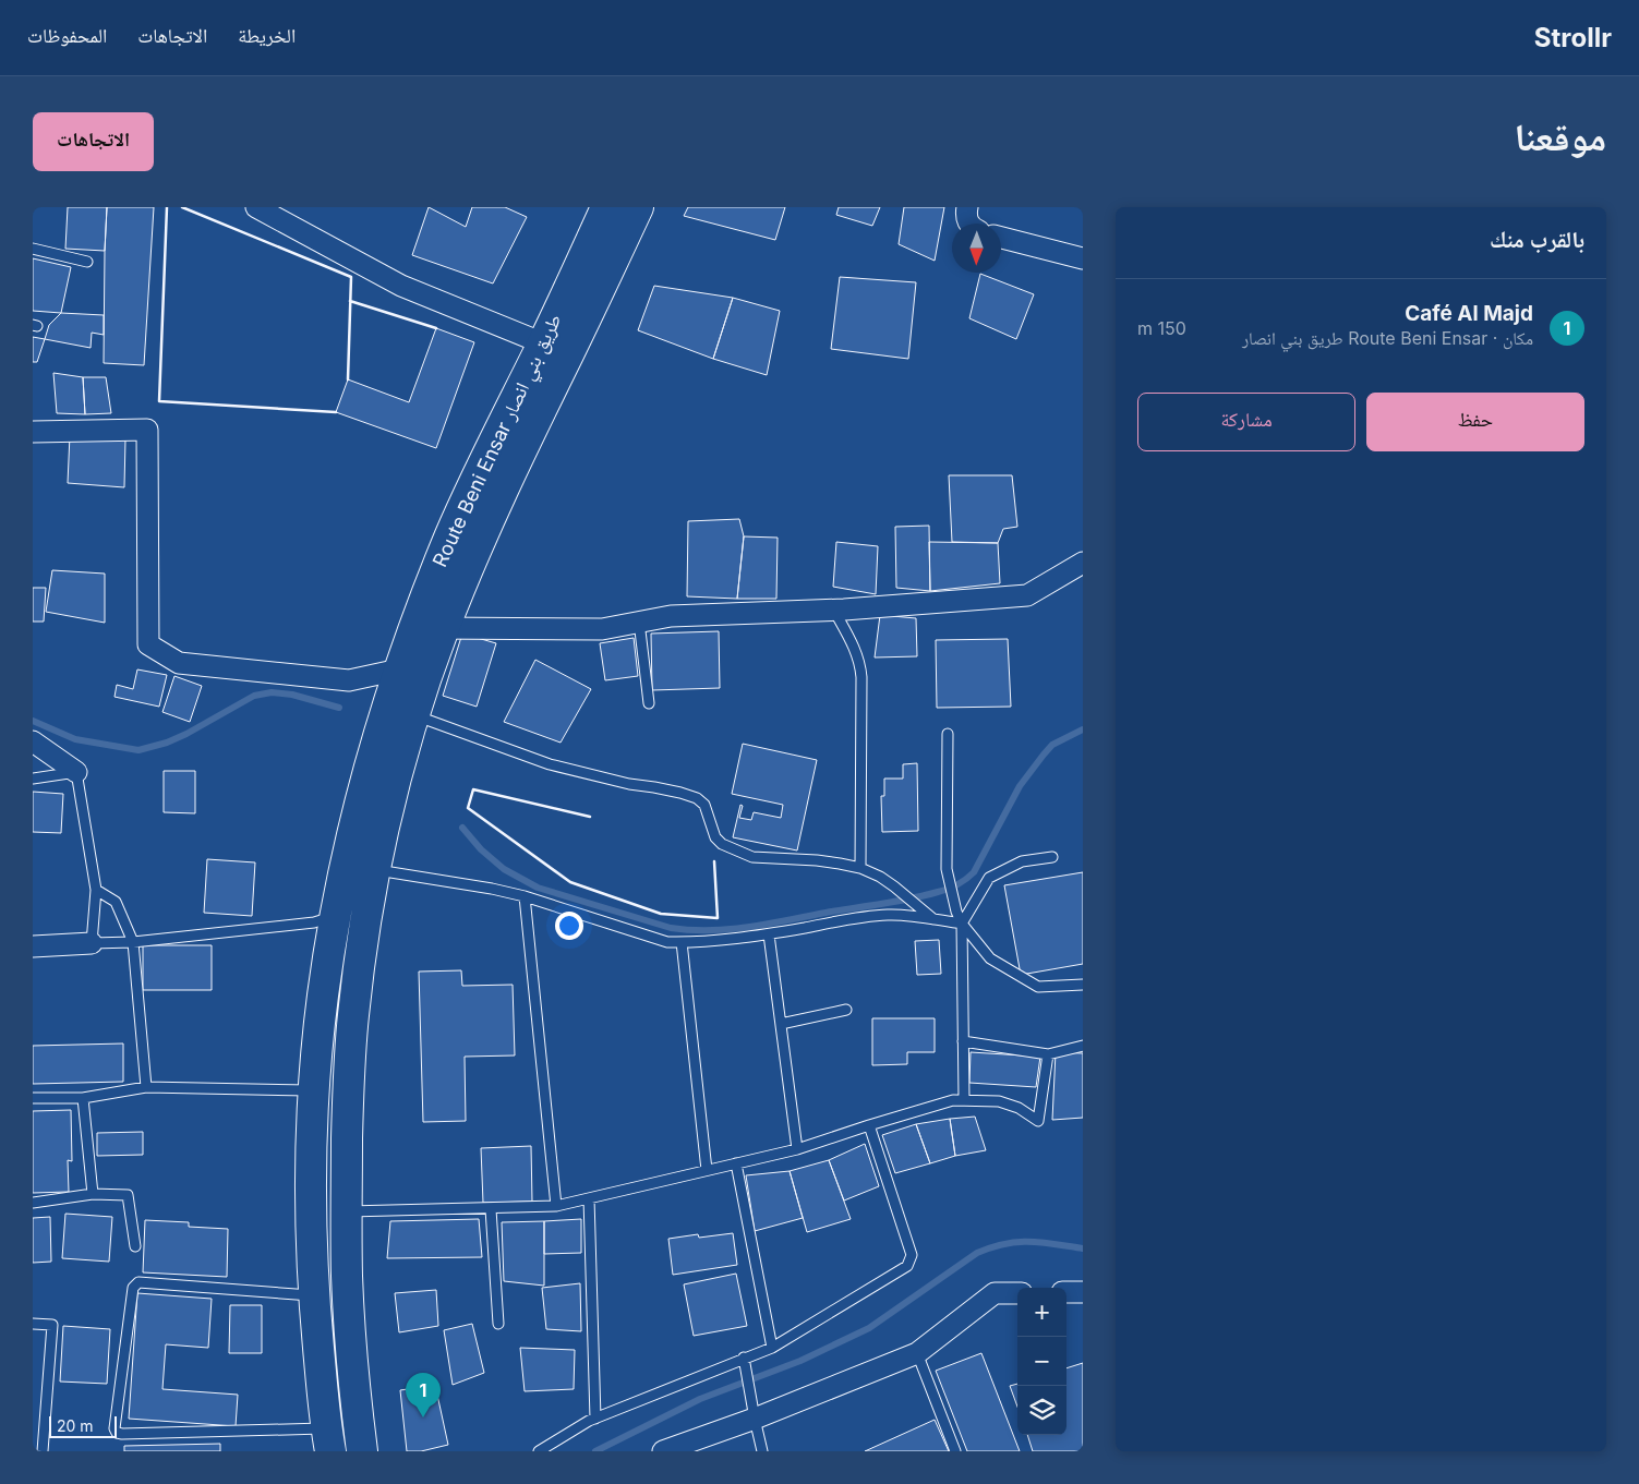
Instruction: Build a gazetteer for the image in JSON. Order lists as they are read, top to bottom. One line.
{"streets":{"highway":["Route Beni Ensar طريق بني انصار"]},"scale_bar":"20 m","north":"bottom","page":{"header":"Strollr","nav":["الخريطة","الاتجاهات","المحفوظات"],"title":"موقعنا","buttons":["الاتجاهات",["حفظ","مشاركة"]],"heading":"بالقرب منك","list":[{"mark":"1","name":"Café Al Majd","note":"مكان · Route Beni Ensar طريق بني انصار","value":"150 m"}],"map_buttons":["+","−"],"pins":"1","scale":"20 m"}}
